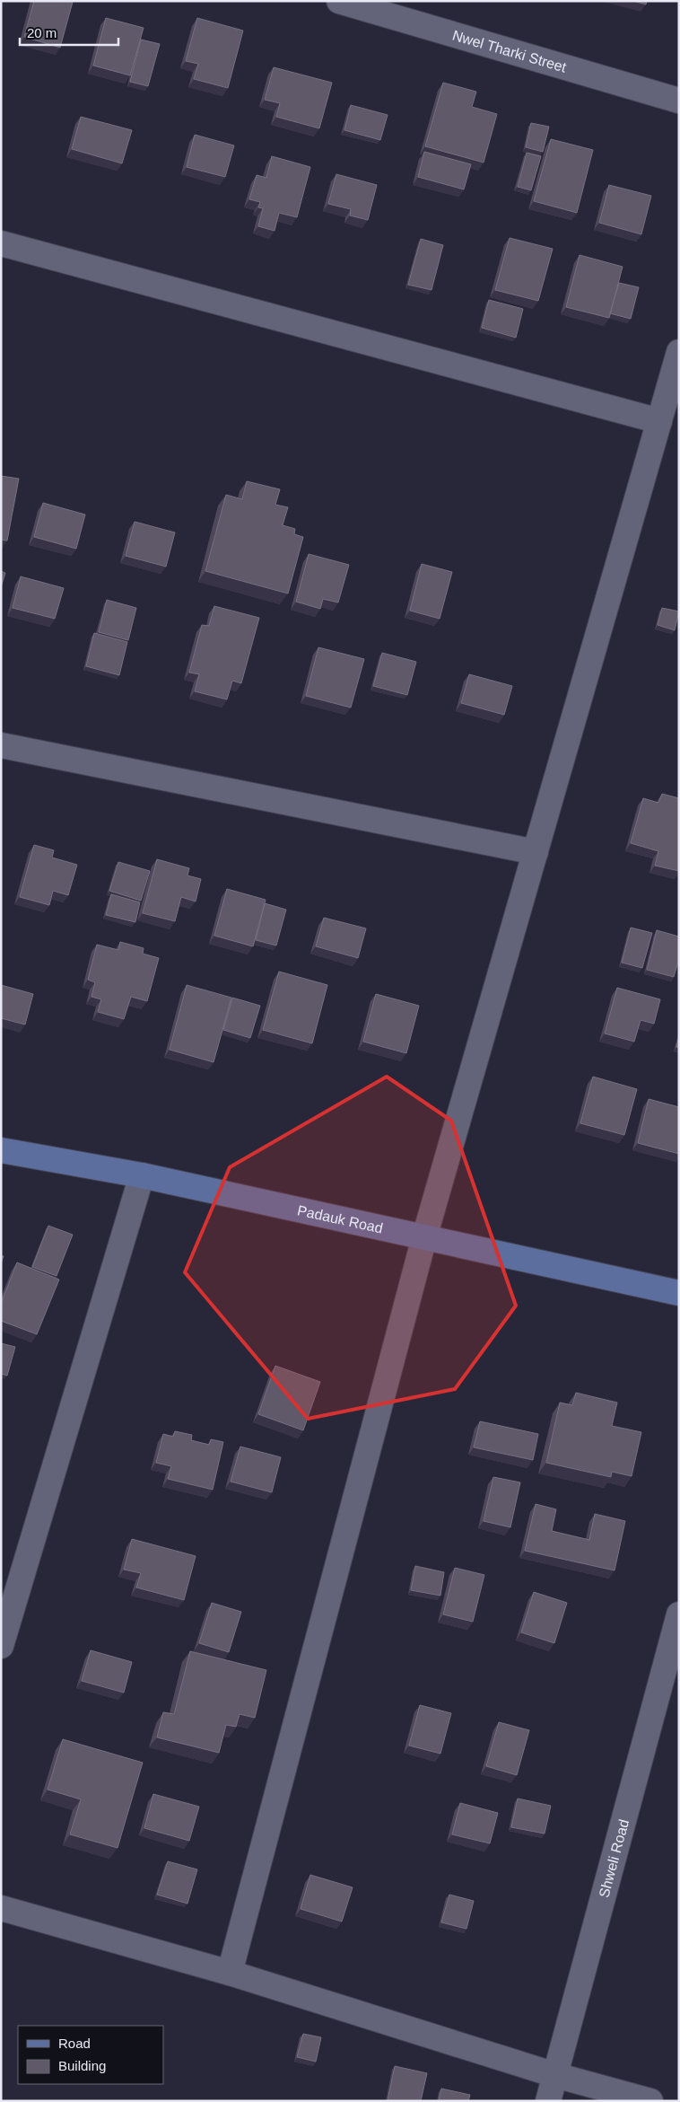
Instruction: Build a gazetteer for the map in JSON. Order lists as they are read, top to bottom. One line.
{"streets":{"street":["Nwel Tharki Street","Padauk Road","Shweli Road"]},"legend":["Road","Building"],"scale_bar":"20 m"}
